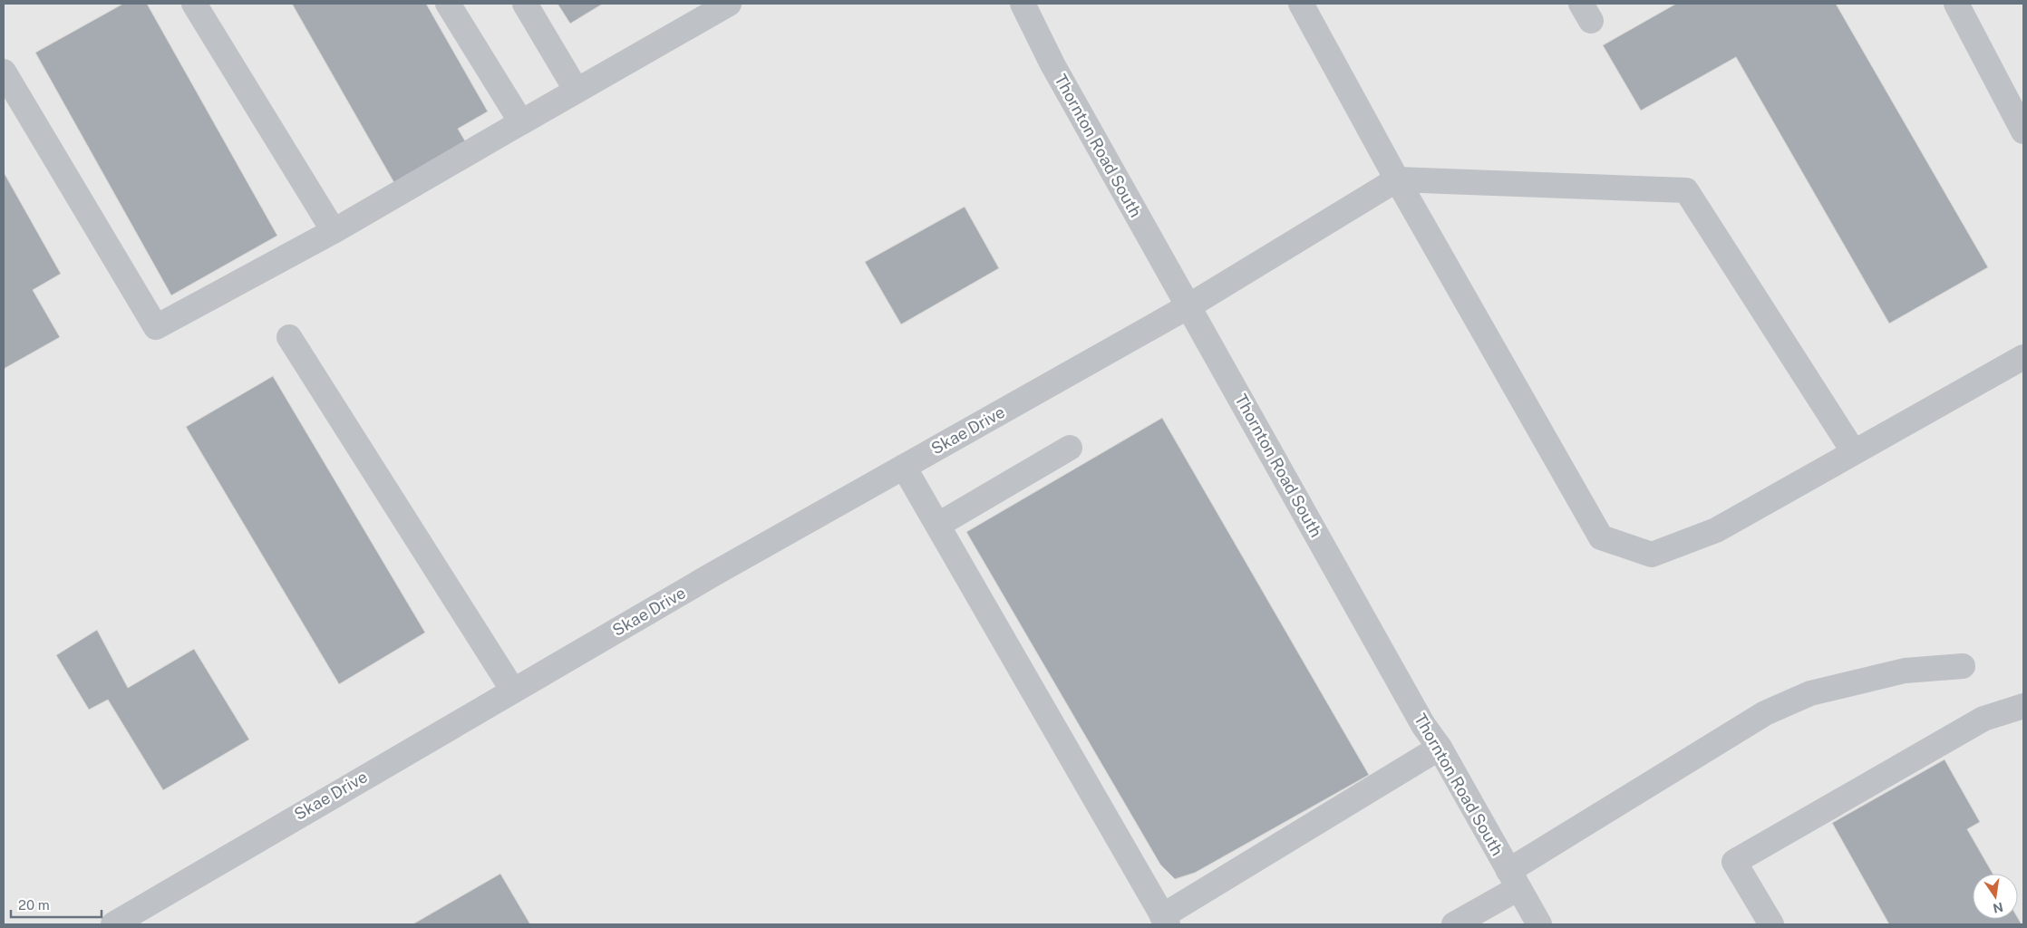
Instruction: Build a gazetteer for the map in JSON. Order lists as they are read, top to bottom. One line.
{"streets":{"street":["Thornton Road South","Skae Drive"]},"crossings":[["Thornton Road South","Skae Drive"]],"scale_bar":"20 m","north":"bottom"}
